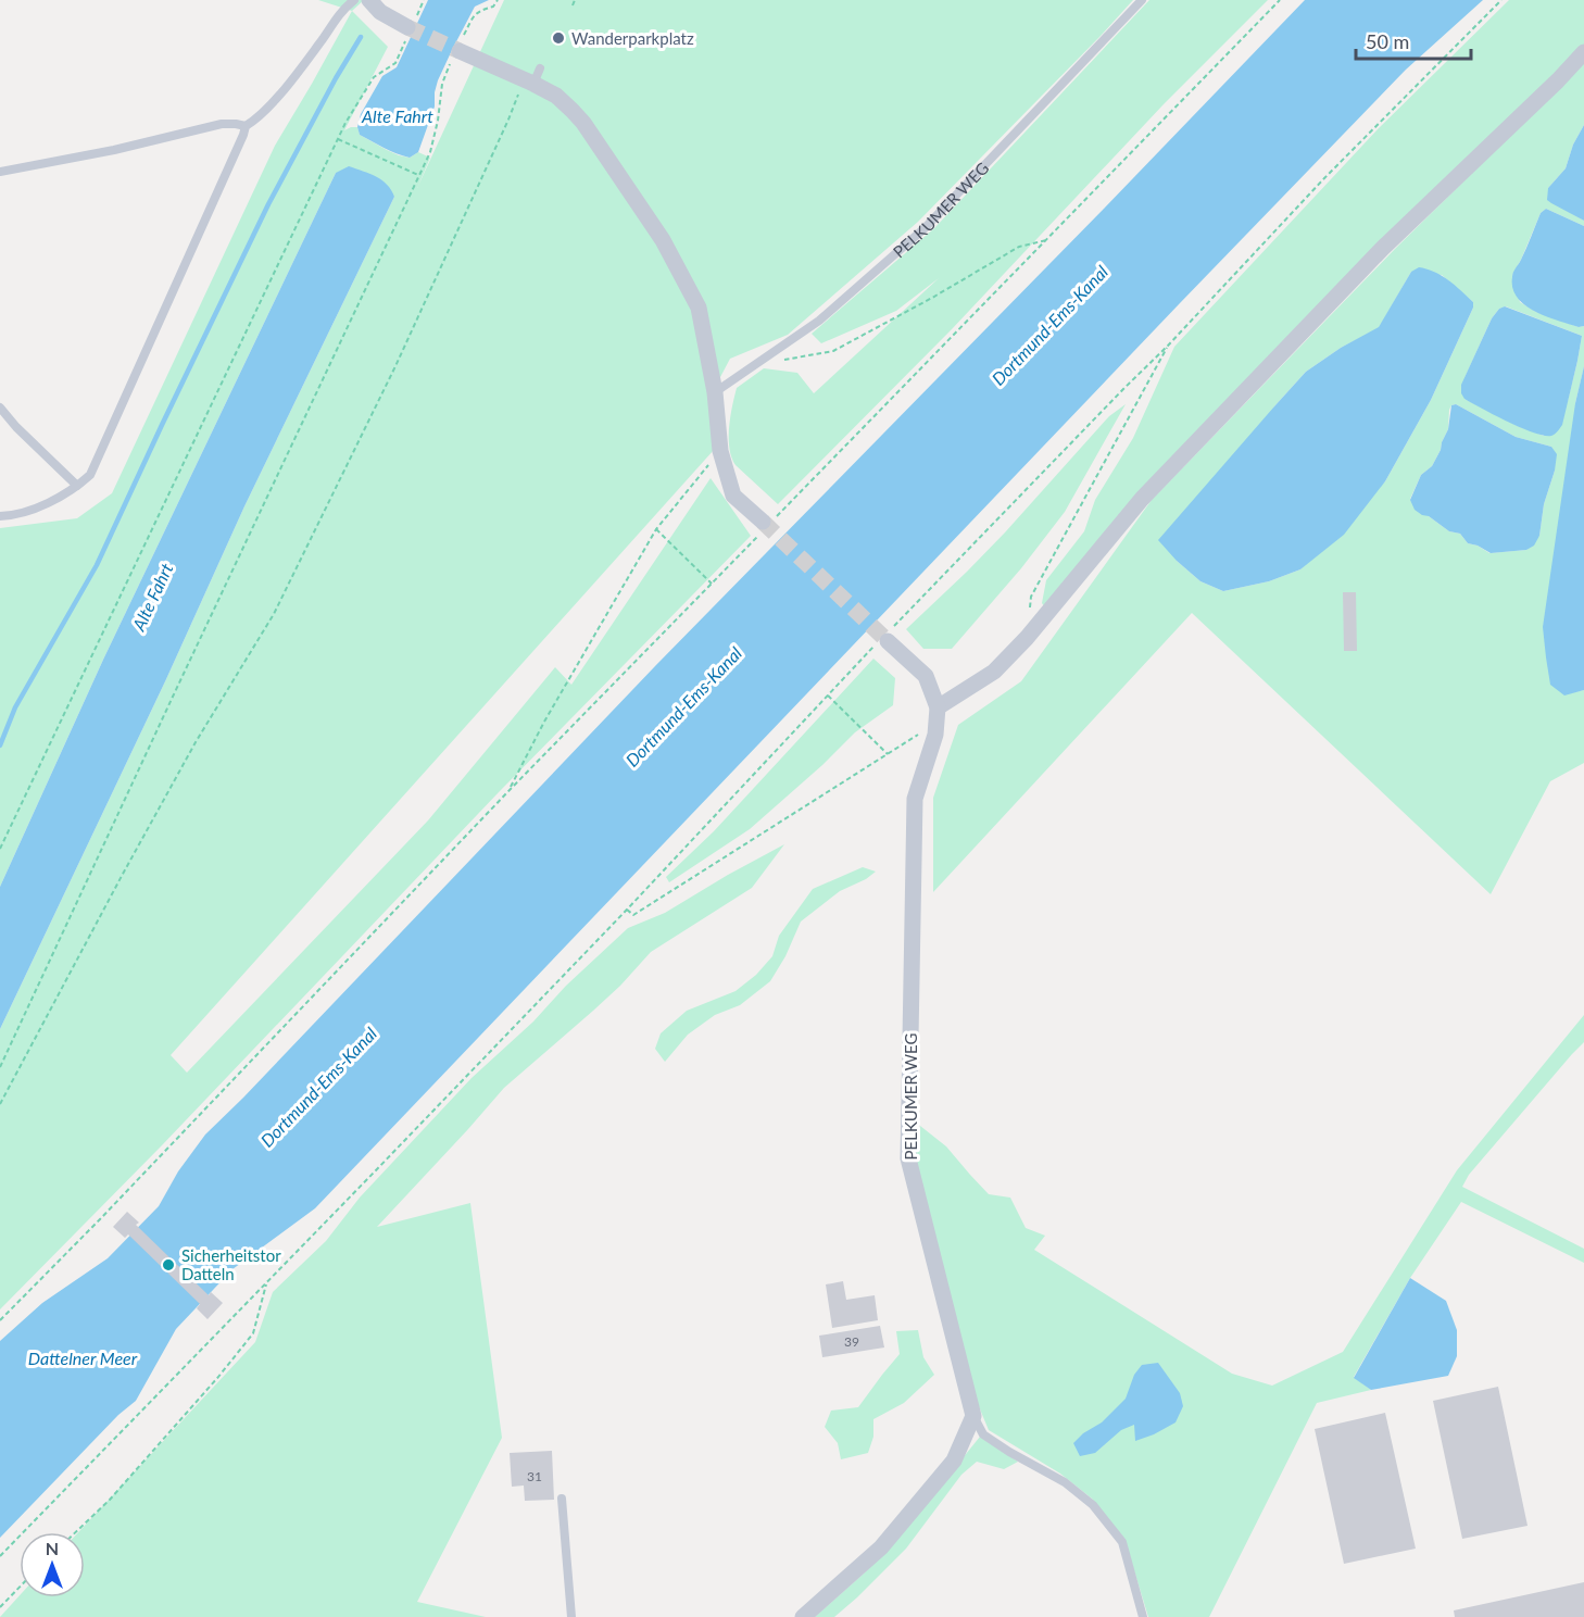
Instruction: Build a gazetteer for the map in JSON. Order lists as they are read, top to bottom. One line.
{"streets":{"street":["PELKUMER WEG"]},"water":["Alte Fahrt","Dortmund-Ems-Kanal","Dattelner Meer"],"places":["Wanderparkplatz","Sicherheitstor Datteln"],"house_numbers":["39","31"],"scale_bar":"50 m","north":"top"}
